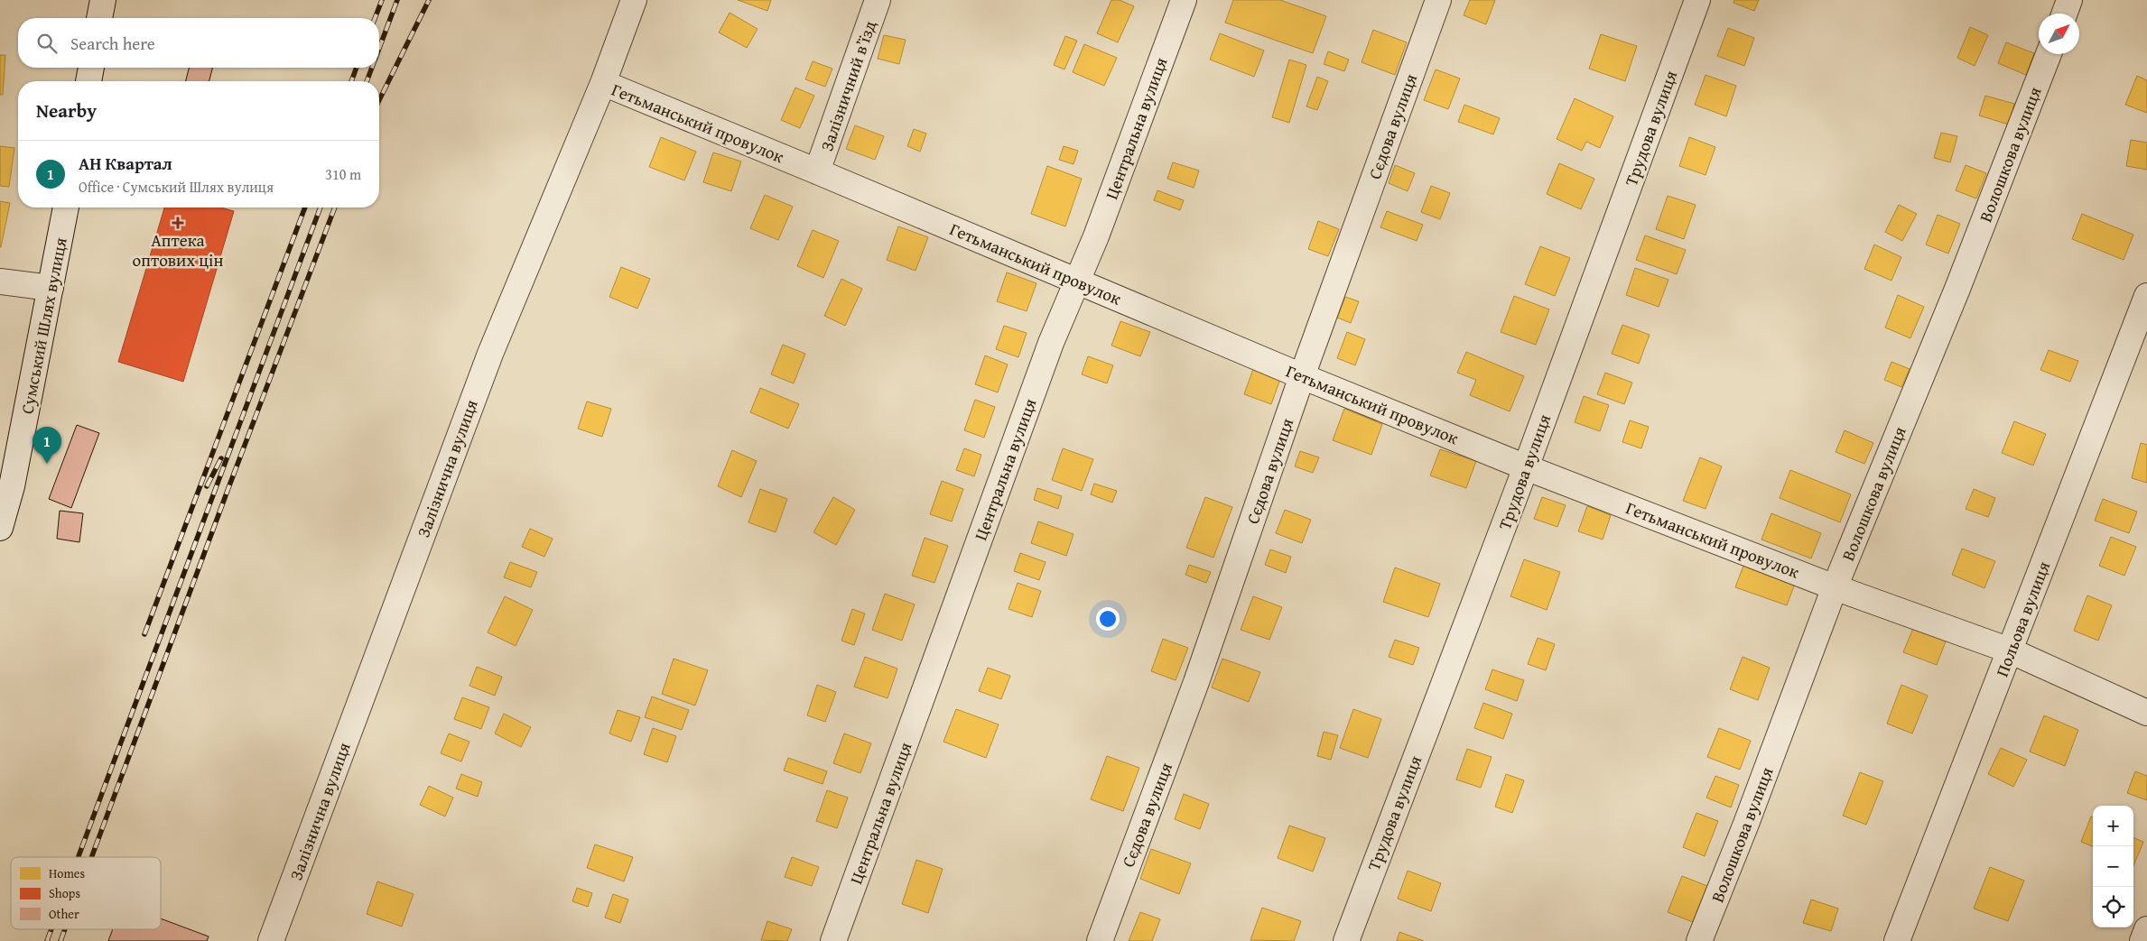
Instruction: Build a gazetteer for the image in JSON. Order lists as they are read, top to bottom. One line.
{"streets":{"street":["Залізничний в’їзд","Гетьманський провулок","Сєдова вулиця","Центральна вулиця","Трудова вулиця","Волошкова вулиця","Сумський Шлях вулиця","Залізнична вулиця","Польова вулиця"]},"crossings":[["Залізничний в’їзд","Гетьманський провулок"],["Гетьманський провулок","Сєдова вулиця"],["Гетьманський провулок","Центральна вулиця"],["Гетьманський провулок","Трудова вулиця"],["Гетьманський провулок","Волошкова вулиця"],["Гетьманський провулок","Залізнична вулиця"],["Гетьманський провулок","Польова вулиця"]],"places":{"health":["Аптека оптових цін"]},"legend":["Homes","Shops","Other"],"north":"top right","page":{"search":"Search here","heading":"Nearby","list":[{"mark":"1","name":"АН Квартал","note":"Office · Сумський Шлях вулиця","value":"310 m"}],"pins":"1","map_buttons":["+","−"]}}
